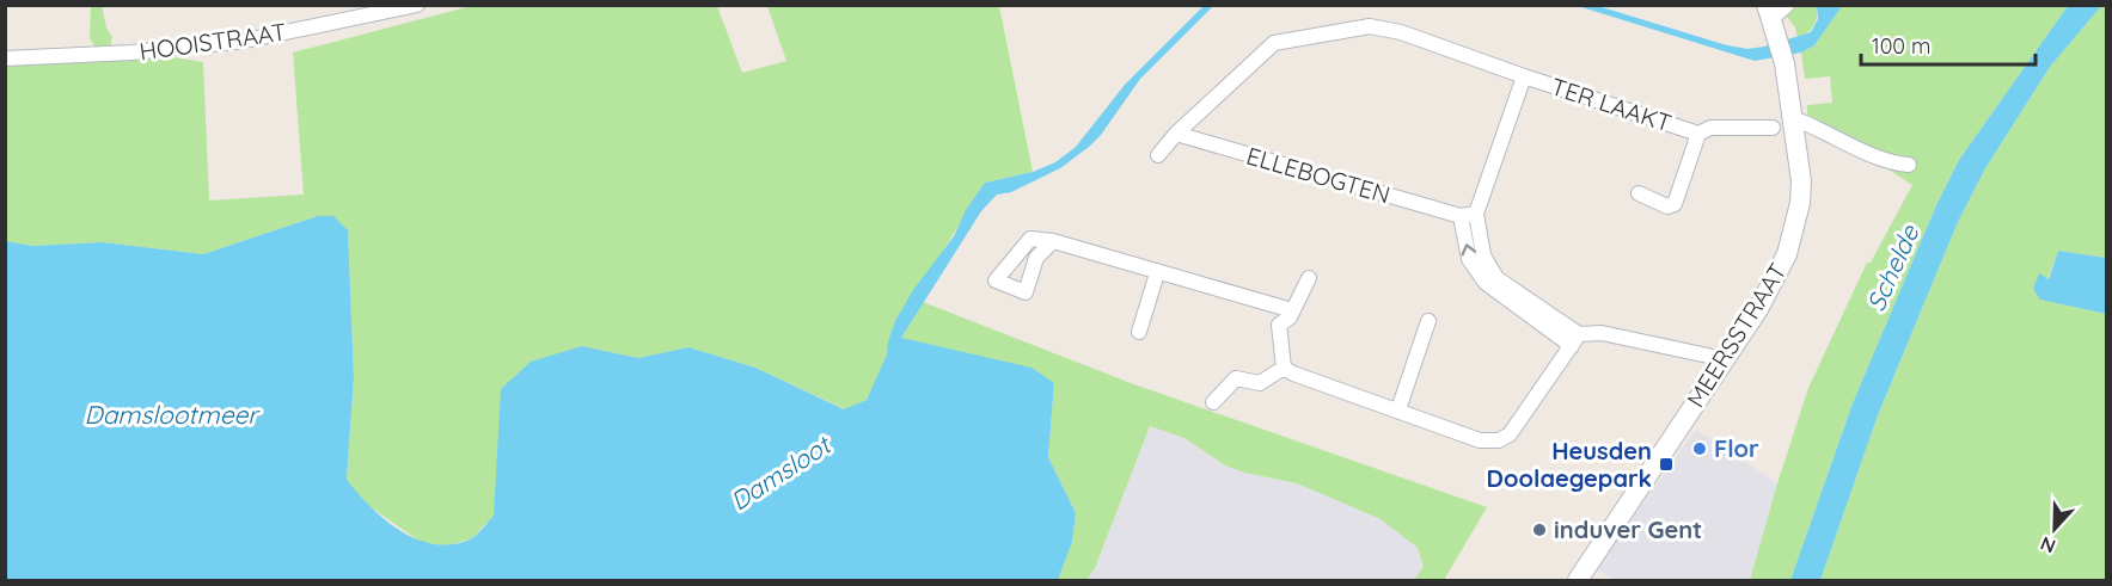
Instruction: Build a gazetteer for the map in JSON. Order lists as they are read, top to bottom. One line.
{"streets":{"main road":["MEERSSTRAAT"],"street":["HOOISTRAAT","TER LAAKT","ELLEBOGTEN"]},"water":["Schelde","Damslootmeer","Damsloot"],"places":{"other":["Flor","induver Gent"],"transit":["Heusden Doolaegepark"]},"scale_bar":"100 m","north":"bottom"}
